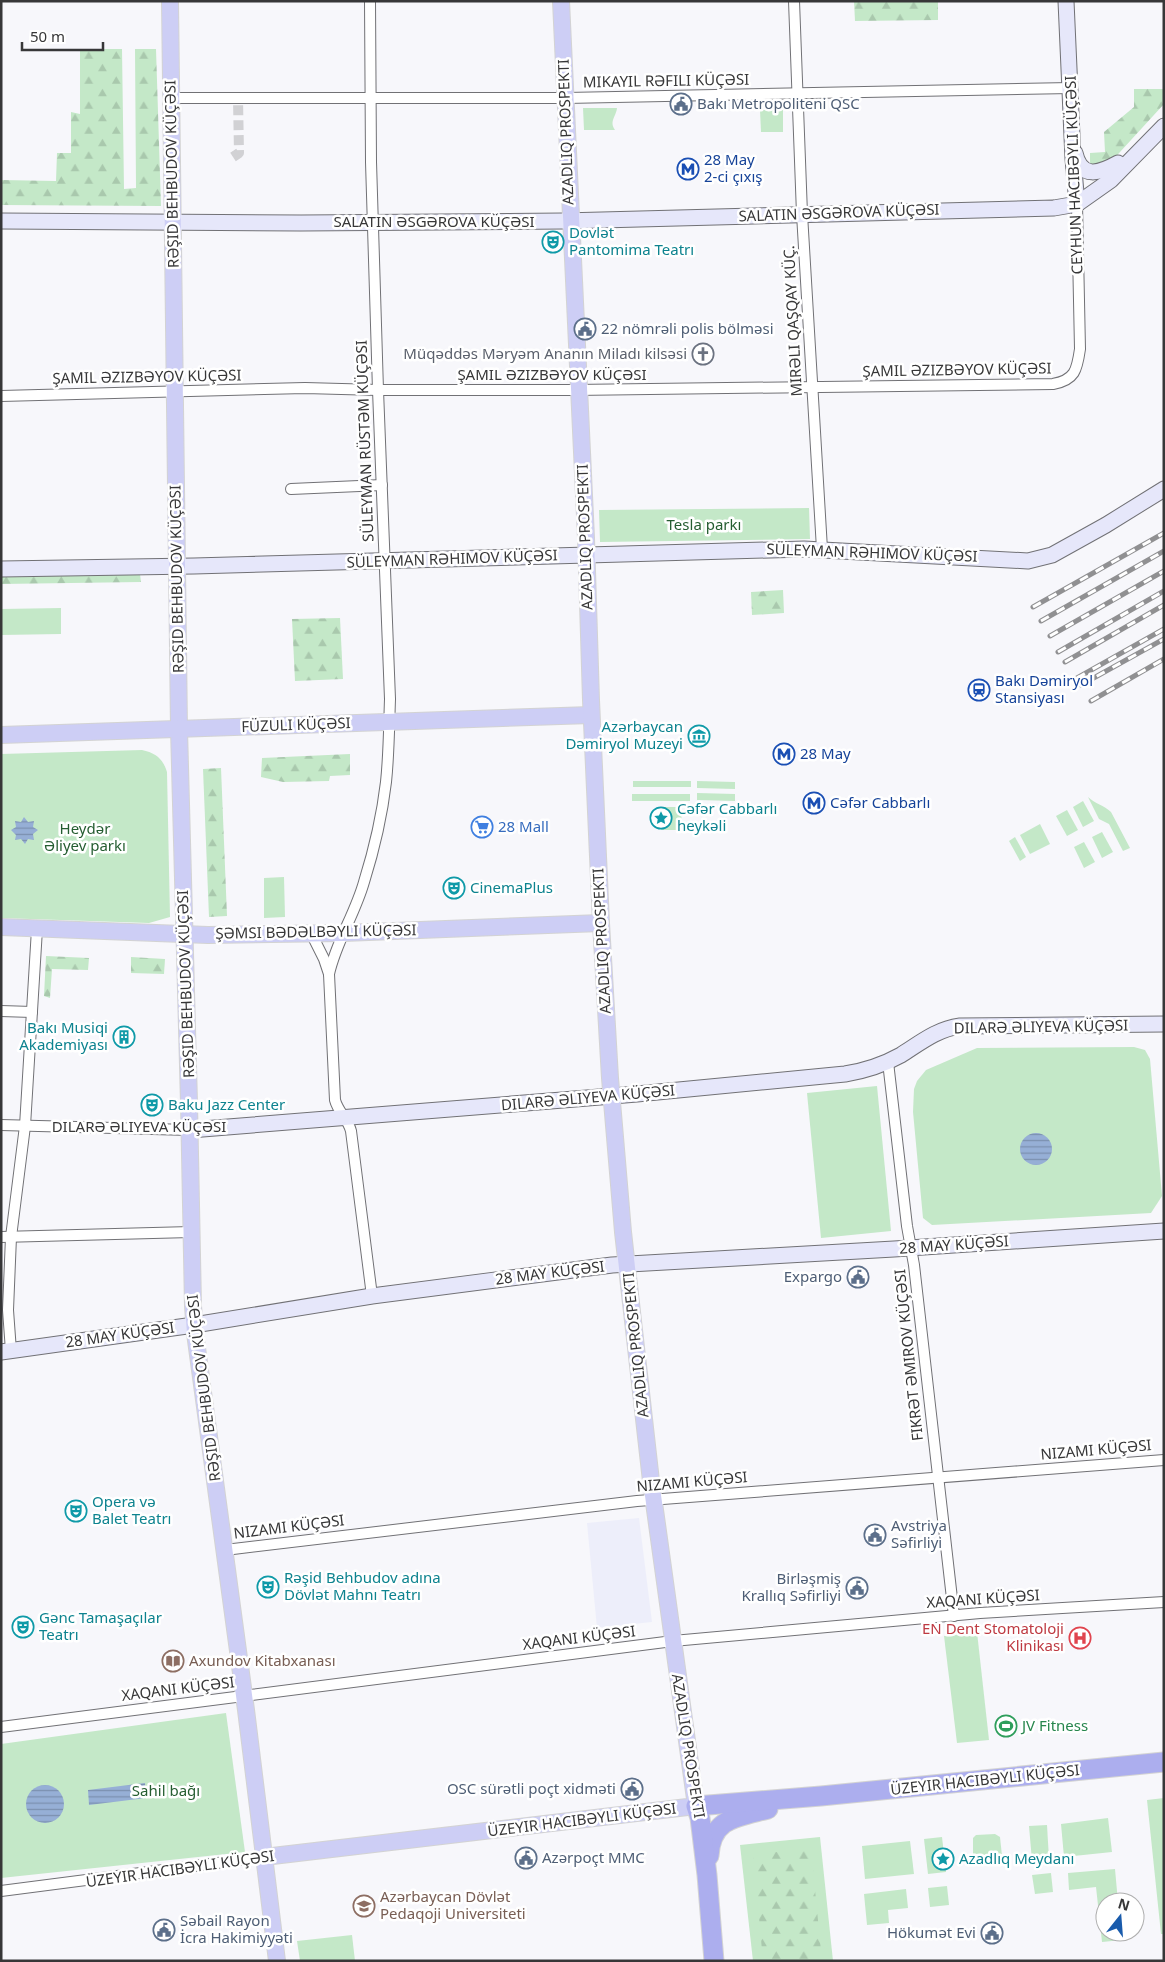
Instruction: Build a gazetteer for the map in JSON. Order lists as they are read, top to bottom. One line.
{"streets":{"main road":["RƏŞID BEHBUDOV KÜÇƏSI","SÜLEYMAN RƏHIMOV KÜÇƏSI","FÜZULI KÜÇƏSI","ŞƏMSI BƏDƏLBƏYLI KÜÇƏSI","DILARƏ ƏLIYEVA KÜÇƏSI","28 MAY KÜÇƏSI"],"street":["MIRƏLI QAŞQAY KÜÇ.","ŞAMIL ƏZIZBƏYOV KÜÇƏSI","SÜLEYMAN RÜSTƏM KÜÇƏSI","FIKRƏT ƏMIROV KÜÇƏSI","NIZAMI KÜÇƏSI","XAQANI KÜÇƏSI"]},"crossings":[["RƏŞID BEHBUDOV KÜÇƏSI","ŞAMIL ƏZIZBƏYOV KÜÇƏSI"],["RƏŞID BEHBUDOV KÜÇƏSI","SÜLEYMAN RƏHIMOV KÜÇƏSI"],["RƏŞID BEHBUDOV KÜÇƏSI","FÜZULI KÜÇƏSI"],["RƏŞID BEHBUDOV KÜÇƏSI","ŞƏMSI BƏDƏLBƏYLI KÜÇƏSI"],["RƏŞID BEHBUDOV KÜÇƏSI","DILARƏ ƏLIYEVA KÜÇƏSI"],["RƏŞID BEHBUDOV KÜÇƏSI","28 MAY KÜÇƏSI"],["RƏŞID BEHBUDOV KÜÇƏSI","NIZAMI KÜÇƏSI"],["RƏŞID BEHBUDOV KÜÇƏSI","XAQANI KÜÇƏSI"],["MIRƏLI QAŞQAY KÜÇ.","ŞAMIL ƏZIZBƏYOV KÜÇƏSI"],["MIRƏLI QAŞQAY KÜÇ.","SÜLEYMAN RƏHIMOV KÜÇƏSI"],["ŞAMIL ƏZIZBƏYOV KÜÇƏSI","SÜLEYMAN RÜSTƏM KÜÇƏSI"],["SÜLEYMAN RÜSTƏM KÜÇƏSI","SÜLEYMAN RƏHIMOV KÜÇƏSI"],["SÜLEYMAN RÜSTƏM KÜÇƏSI","FÜZULI KÜÇƏSI"],["SÜLEYMAN RÜSTƏM KÜÇƏSI","ŞƏMSI BƏDƏLBƏYLI KÜÇƏSI"],["DILARƏ ƏLIYEVA KÜÇƏSI","FIKRƏT ƏMIROV KÜÇƏSI"],["28 MAY KÜÇƏSI","FIKRƏT ƏMIROV KÜÇƏSI"],["FIKRƏT ƏMIROV KÜÇƏSI","NIZAMI KÜÇƏSI"],["FIKRƏT ƏMIROV KÜÇƏSI","XAQANI KÜÇƏSI"]],"parks":["Tesla parkı","Heydər Əliyev parkı","Sahil bağı"],"places":{"public building":["Bakı Metropoliteni QSC","22 nömrəli polis bölməsi","Expargo","Avstriya Səfirliyi","Birləşmiş Krallıq Səfirliyi","OSC sürətli poçt xidməti","Azərpoçt MMC","Səbail Rayon İcra Hakimiyyəti","Hökumət Evi"],"metro station":["28 May 2-ci çıxış","28 May","Cəfər Cabbarlı"],"theatre":["Dovlət Pantomima Teatrı","CinemaPlus","Baku Jazz Center","Opera və Balet Teatrı","Rəşid Behbudov adına Dövlət Mahnı Teatrı","Gənc Tamaşaçılar Teatrı"],"church":["Müqəddəs Məryəm Ananın Miladı kilsəsi"],"station":["Bakı Dəmiryol Stansiyası"],"museum":["Azərbaycan Dəmiryol Muzeyi"],"place":["Cəfər Cabbarlı heykəli","Azadlıq Meydanı"],"supermarket":["28 Mall"],"building":["Bakı Musiqi Akademiyası"],"hospital":["EN Dent Stomatoloji Klinikası"],"library":["Axundov Kitabxanası"],"sports":["JV Fitness"],"school or university":["Azərbaycan Dövlət Pedaqoji Universiteti"]},"scale_bar":"50 m","north":"top"}
